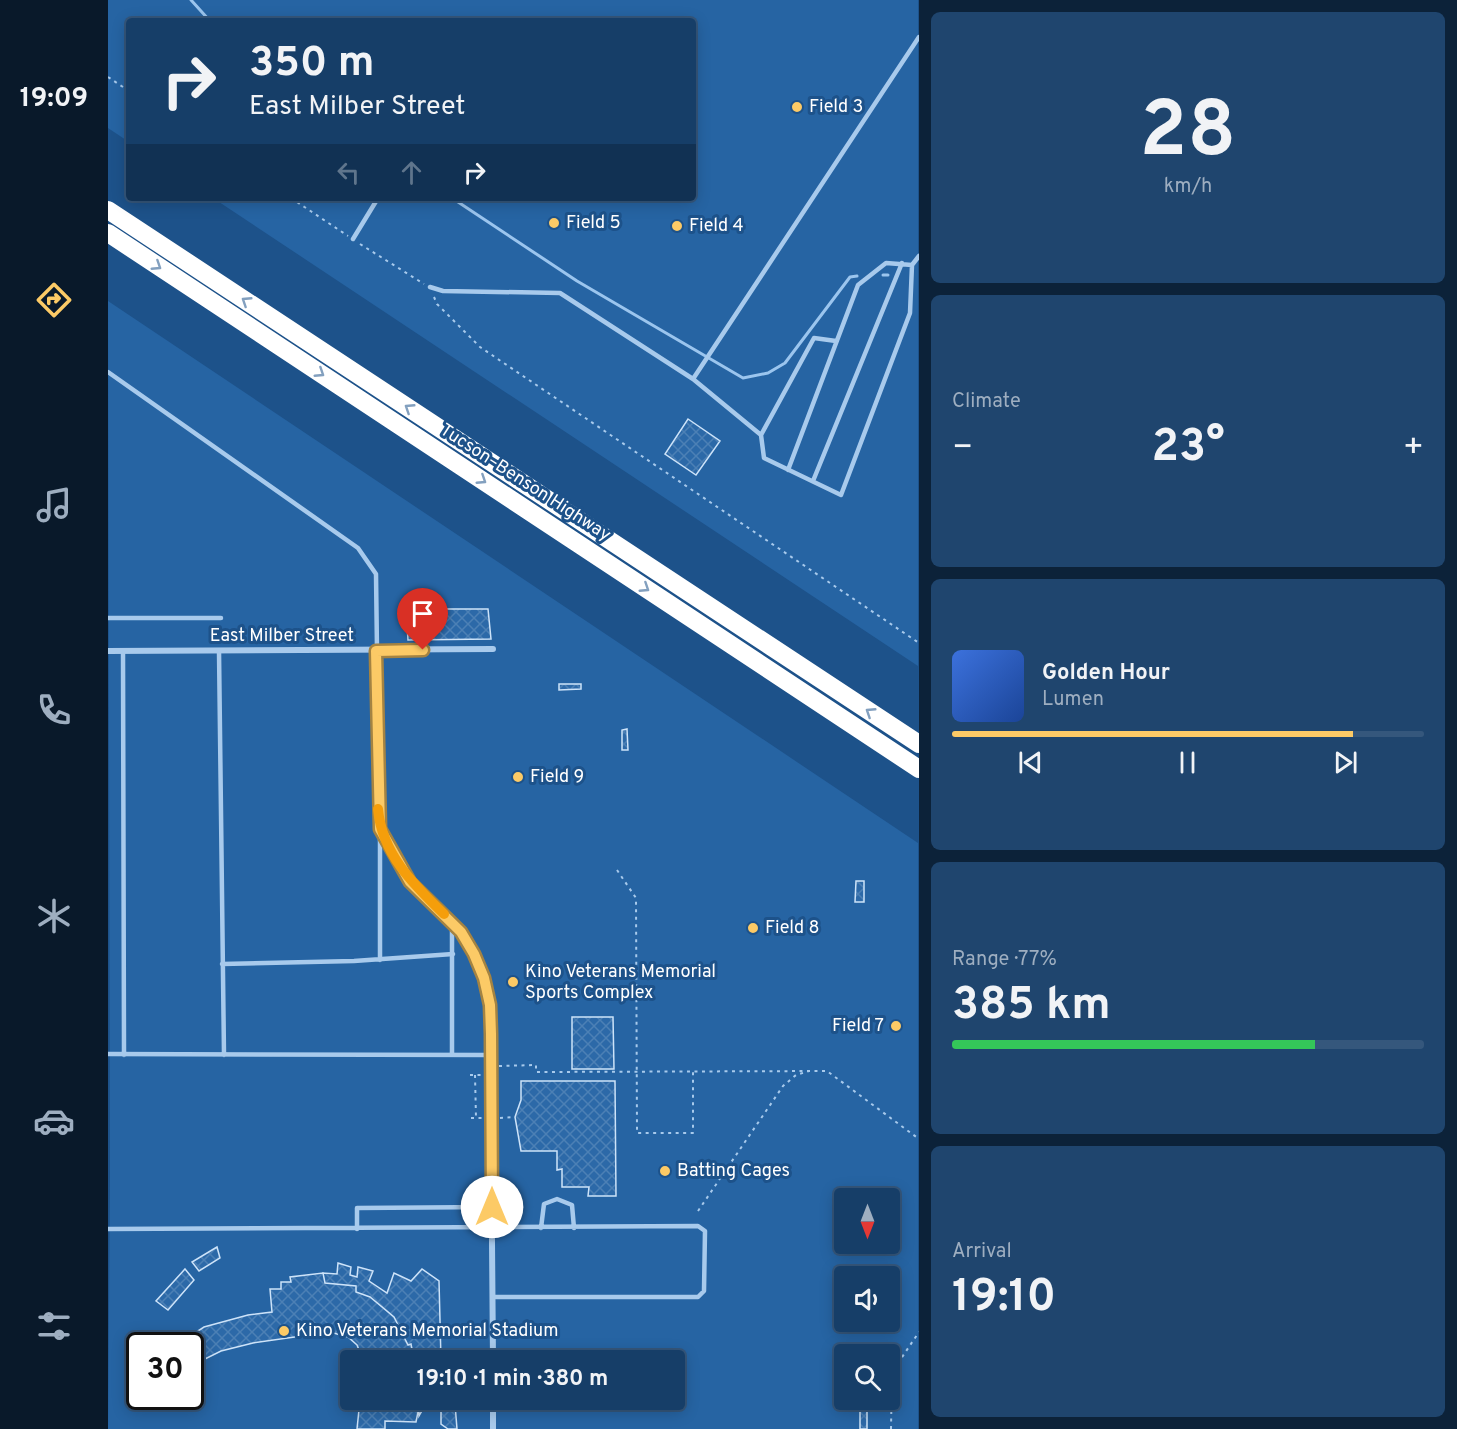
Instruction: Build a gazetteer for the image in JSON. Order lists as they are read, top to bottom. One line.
{"streets":{"highway":["Tucson–Benson Highway"],"street":["East Milber Street"]},"places":["Field 3","Field 5","Field 4","Field 9","Field 8","Kino Veterans Memorial Sports Complex","Field 7","Batting Cages","Kino Veterans Memorial Stadium"],"north":"bottom","page":{"tabs":"19:09","tile":[["28","km/h"],"Climate",["Range · 77%","385 km"],["Arrival","19:10"]],"turn":["350 m","East Milber Street"],"heat":["−","23°","+"],"song":["Golden Hour","Lumen"],"limit":"30","trip":"19:10 · 1 min · 380 m"}}
